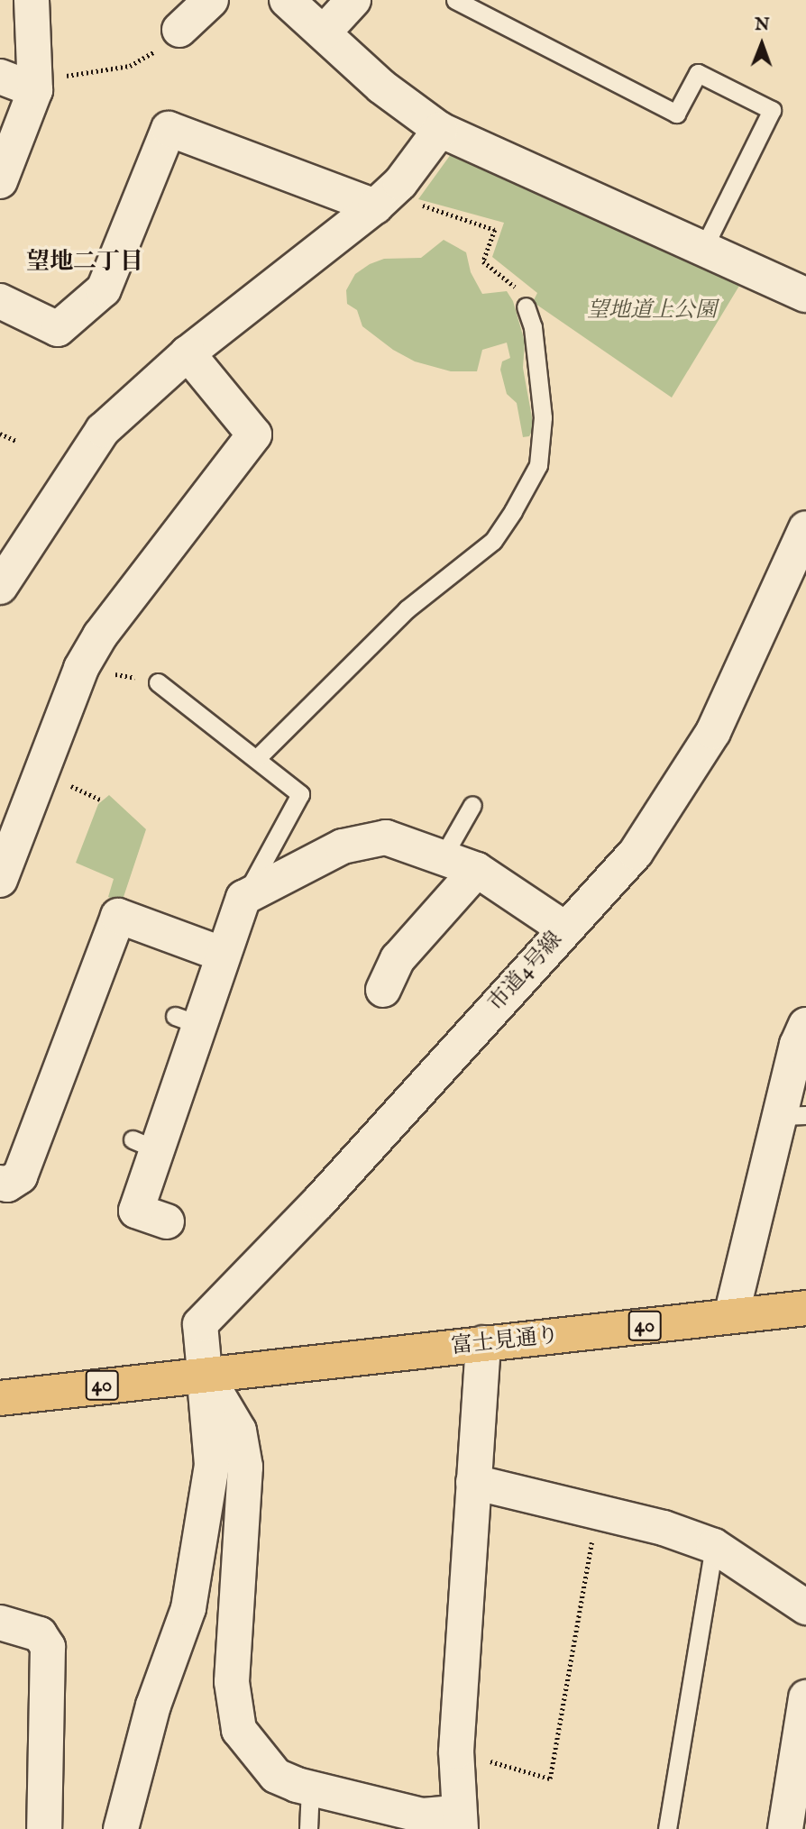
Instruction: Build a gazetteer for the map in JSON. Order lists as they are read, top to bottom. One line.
{"streets":{"main road":["40","富士見通り"],"street":["市道4号線"]},"crossings":[["市道4号線","40"],["市道4号線","富士見通り"],["40","富士見通り"]],"districts":["望地二丁目"],"parks":["望地道上公園"],"north":"top"}
